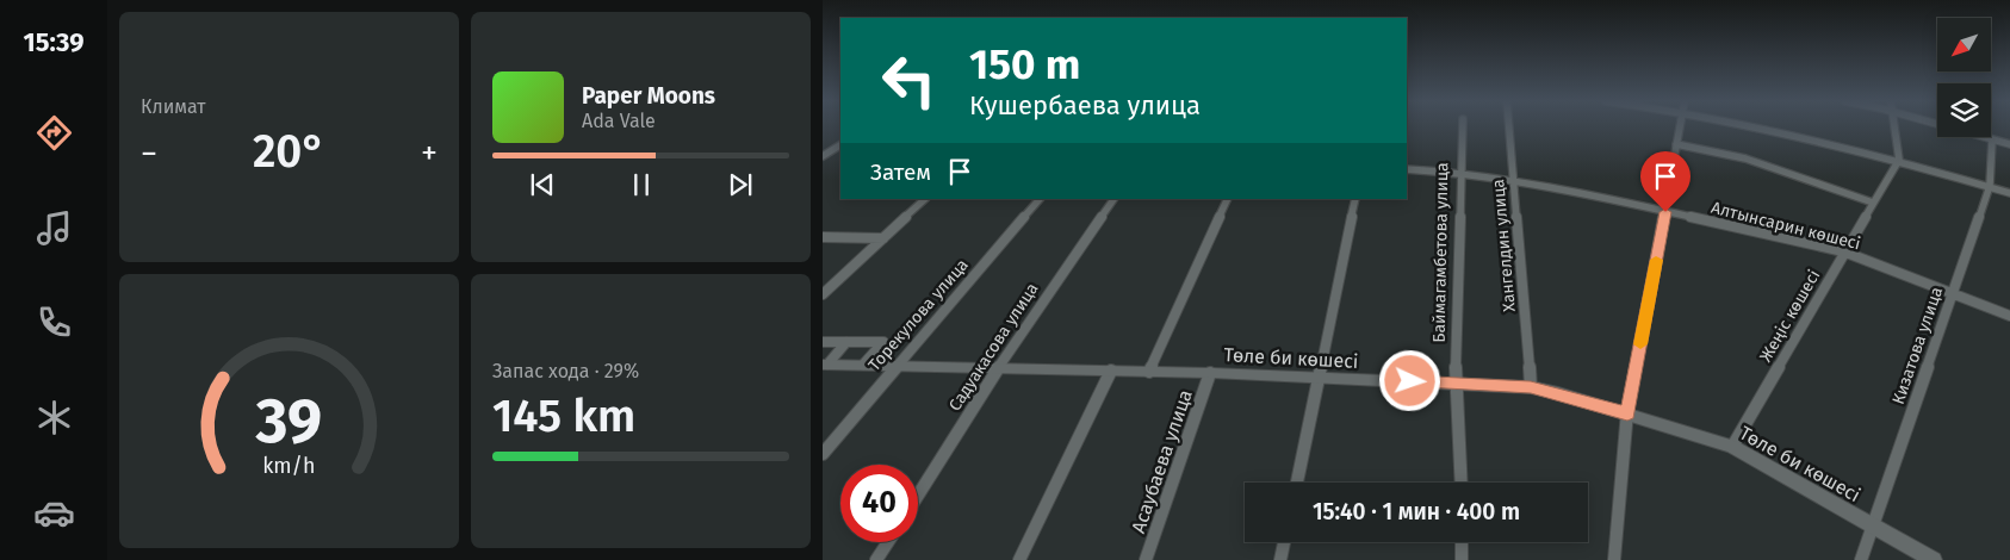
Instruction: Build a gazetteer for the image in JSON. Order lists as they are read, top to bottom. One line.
{"streets":{"street":["Алтынсарин көшесі","Хангелдин улица","Баймагамбетова улица","Торекулова улица","Жеңіс көшесі","Кизатова улица","Садуакасова улица","Төле би көшесі","Асаубаева улица"]},"crossings":[["Алтынсарин көшесі","Хангелдин улица"],["Алтынсарин көшесі","Баймагамбетова улица"],["Алтынсарин көшесі","Жеңіс көшесі"],["Алтынсарин көшесі","Кизатова улица"],["Хангелдин улица","Төле би көшесі"],["Баймагамбетова улица","Төле би көшесі"],["Торекулова улица","Төле би көшесі"],["Жеңіс көшесі","Төле би көшесі"],["Кизатова улица","Төле би көшесі"],["Садуакасова улица","Төле би көшесі"],["Төле би көшесі","Асаубаева улица"]],"north":"bottom left","page":{"tabs":"15:39","tile":["Климат",["Запас хода · 29%","145 km"]],"turn":["150 m","Кушербаева улица"],"song":["Paper Moons","Ada Vale"],"heat":["−","20°","+"],"then":"Затем","limit":"40","trip":"15:40 · 1 мин · 400 m","gauge":["39","km/h"]}}
